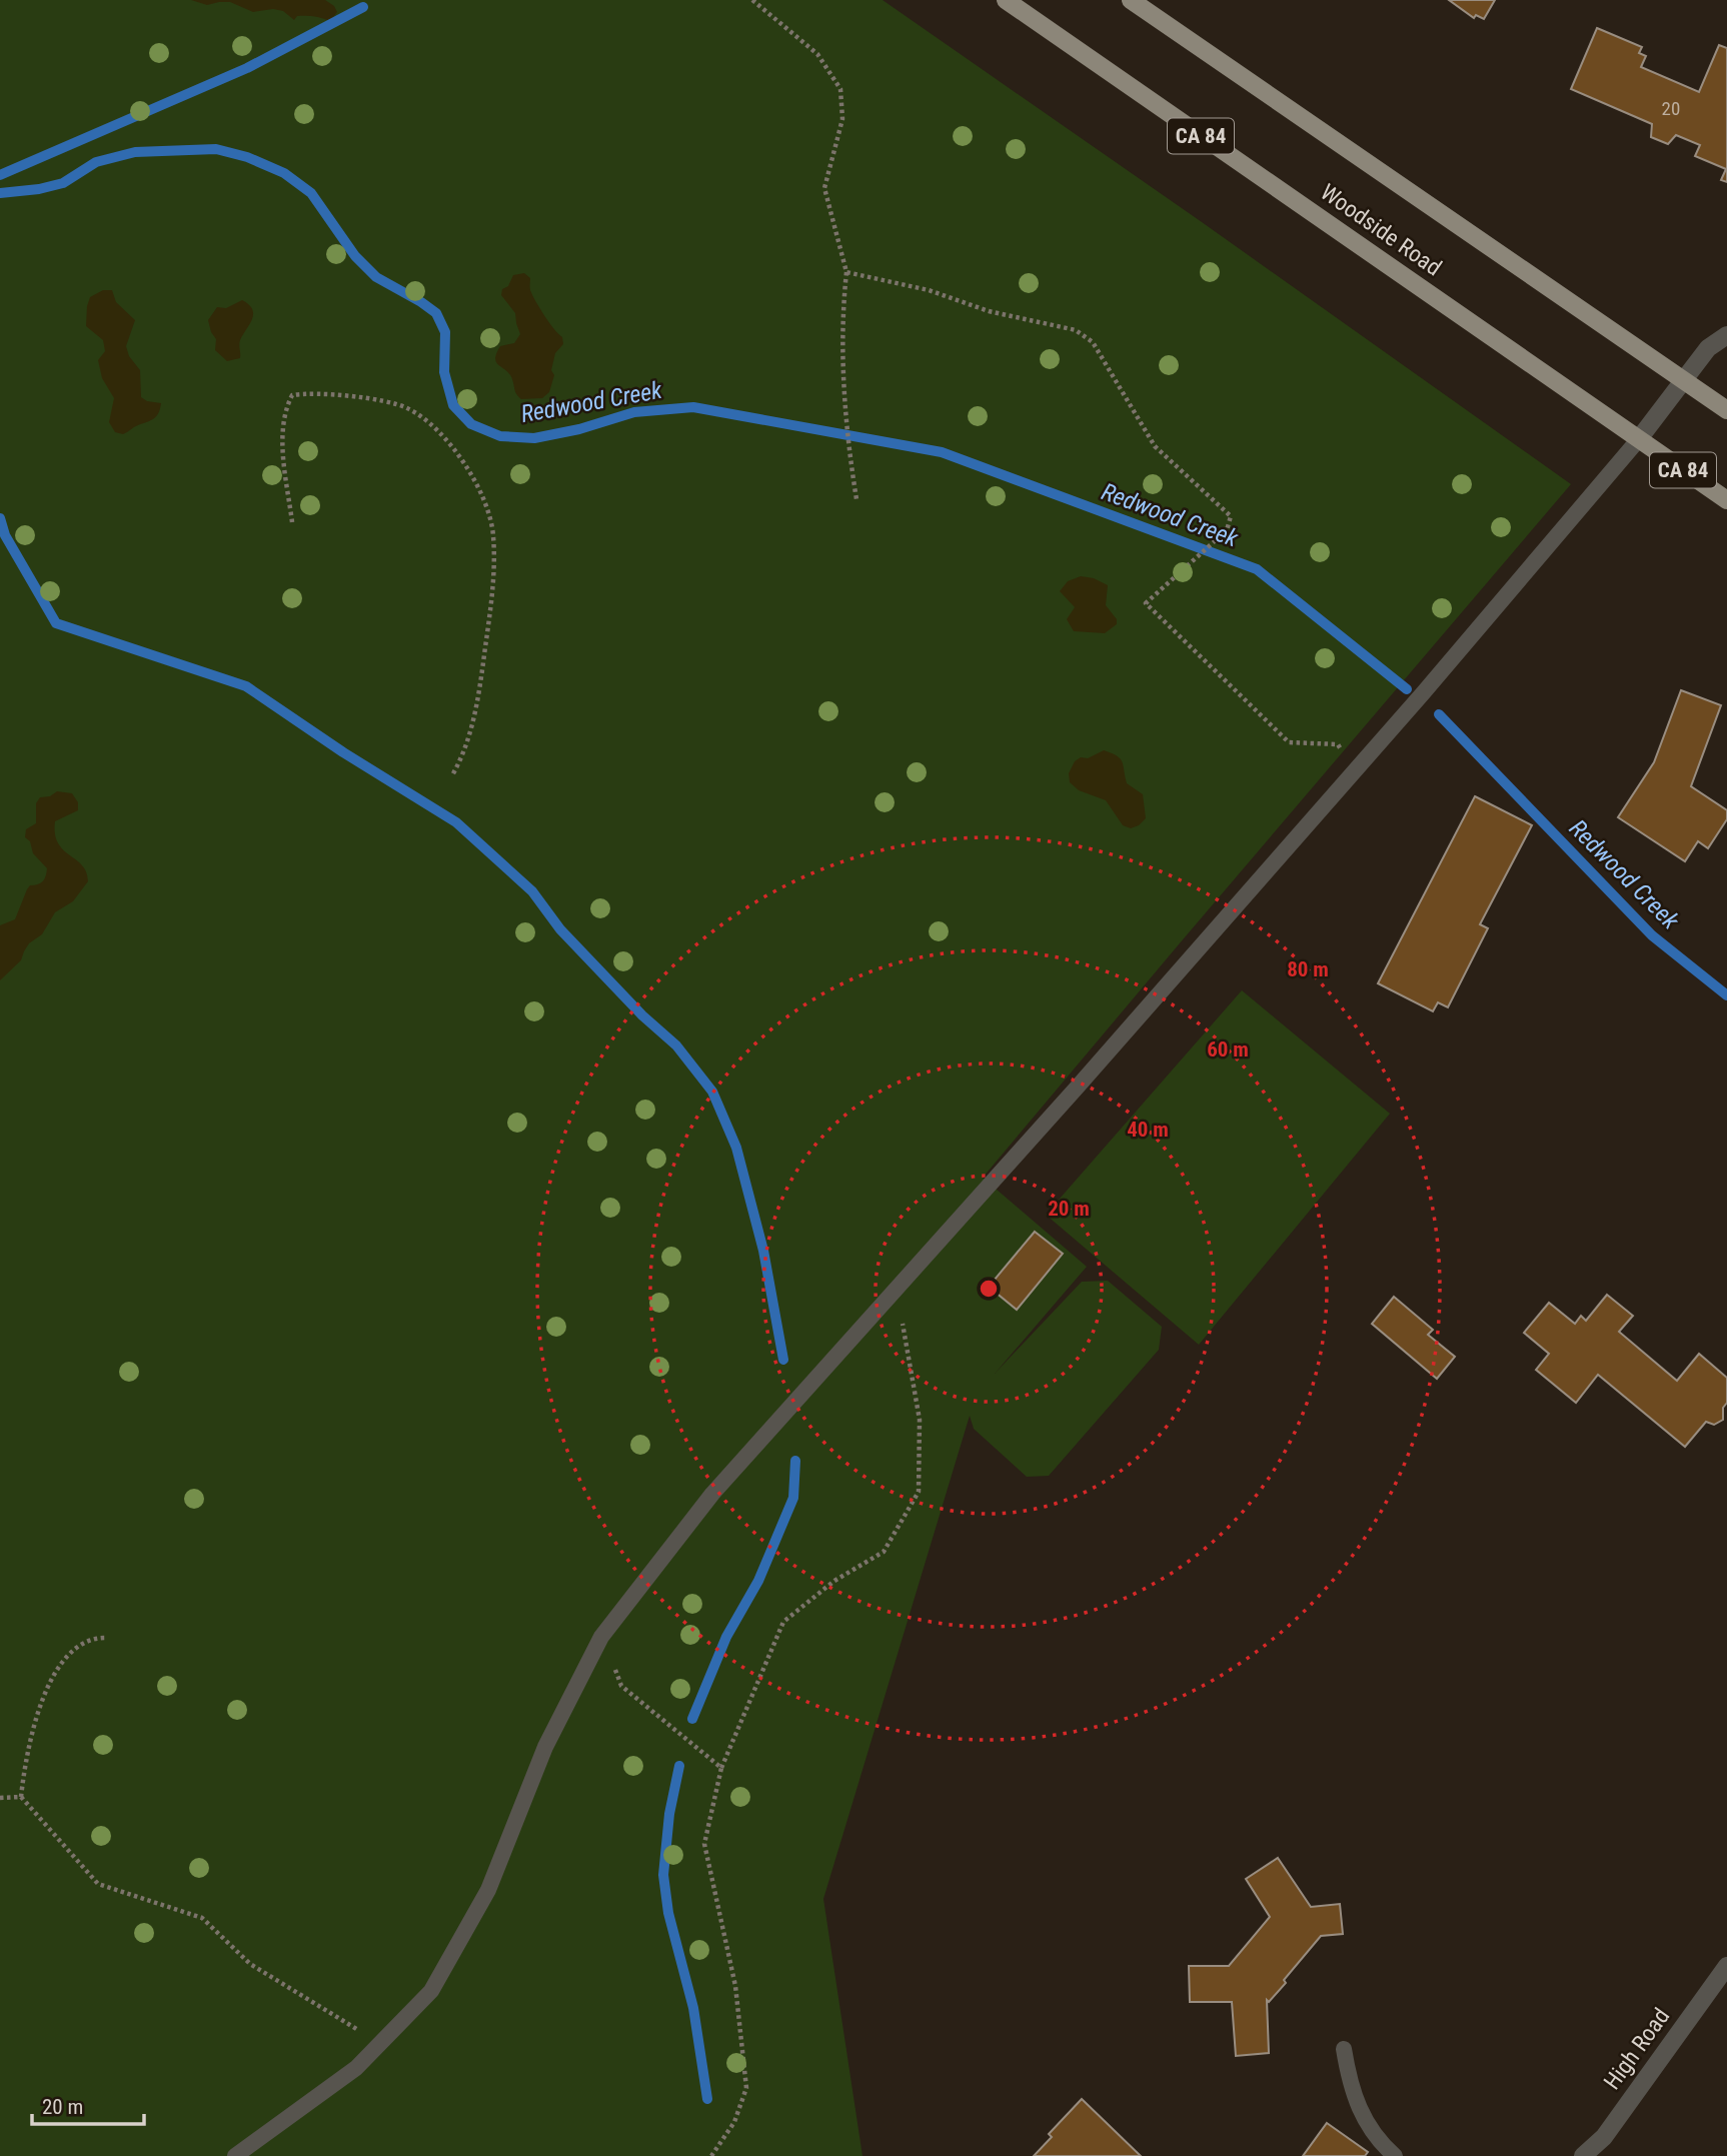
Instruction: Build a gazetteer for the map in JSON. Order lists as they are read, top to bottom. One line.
{"streets":{"main road":["CA 84","Woodside Road"],"street":["High Road"]},"water":["Redwood Creek"],"house_numbers":["20"],"scale_bar":"20 m","rings":["80 m","60 m","40 m","20 m"]}
